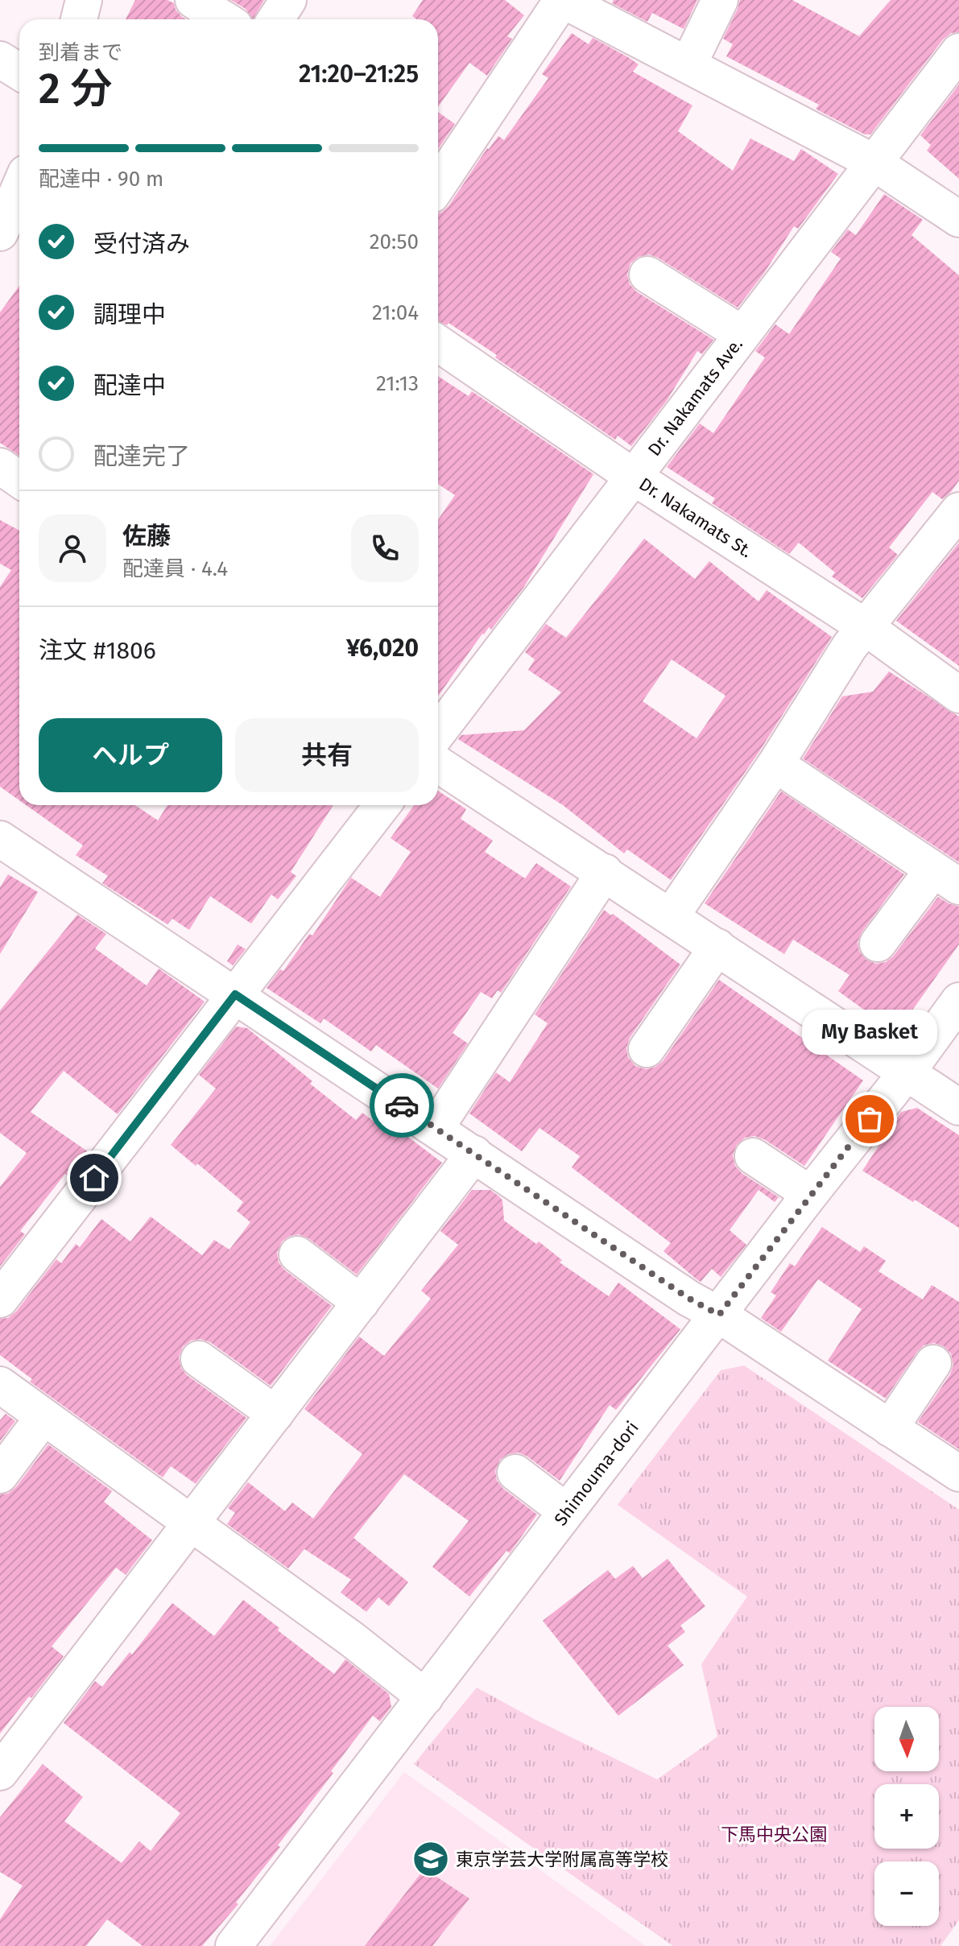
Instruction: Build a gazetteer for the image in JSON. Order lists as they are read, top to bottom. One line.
{"streets":{"street":["Dr. Nakamats Ave.","Dr. Nakamats St.","Shimouma-dori"]},"crossings":[["Dr. Nakamats Ave.","Dr. Nakamats St."]],"parks":["下馬中央公園"],"places":{"other":["My Basket"],"school or university":["東京学芸大学附属高等学校"]},"north":"bottom","page":{"heading":["2 分","到着まで","21:20–21:25"],"panel":["佐藤","配達員 · 4.4","注文 #1806","¥6,020"],"bar":"配達中 · 90 m","list":[["受付済み","20:50"],["調理中","21:04"],["配達中","21:13"],"配達完了"],"buttons":["ヘルプ","共有"],"bubble":"My Basket","map_buttons":["+","−"]}}
